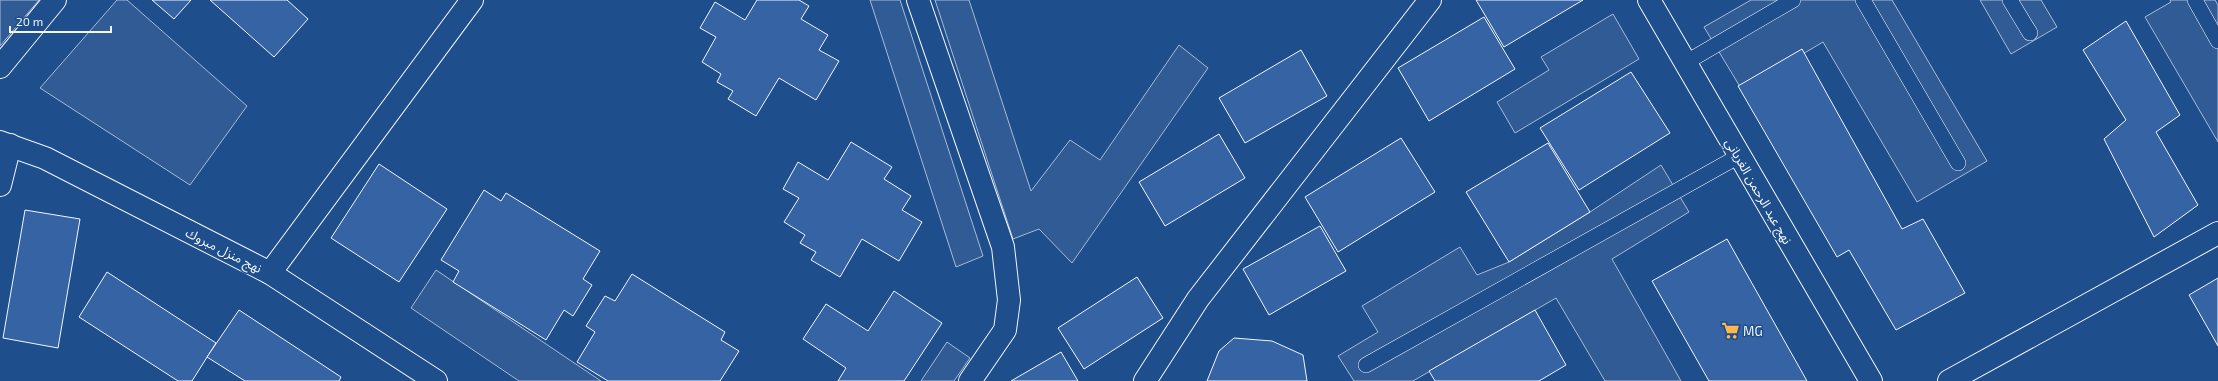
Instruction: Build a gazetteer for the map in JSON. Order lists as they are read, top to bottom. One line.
{"streets":{"street":["نهج عبد الرحمن الغرياني","نهج منزل مبروك"]},"places":{"supermarket":["MG"]},"scale_bar":"20 m"}
